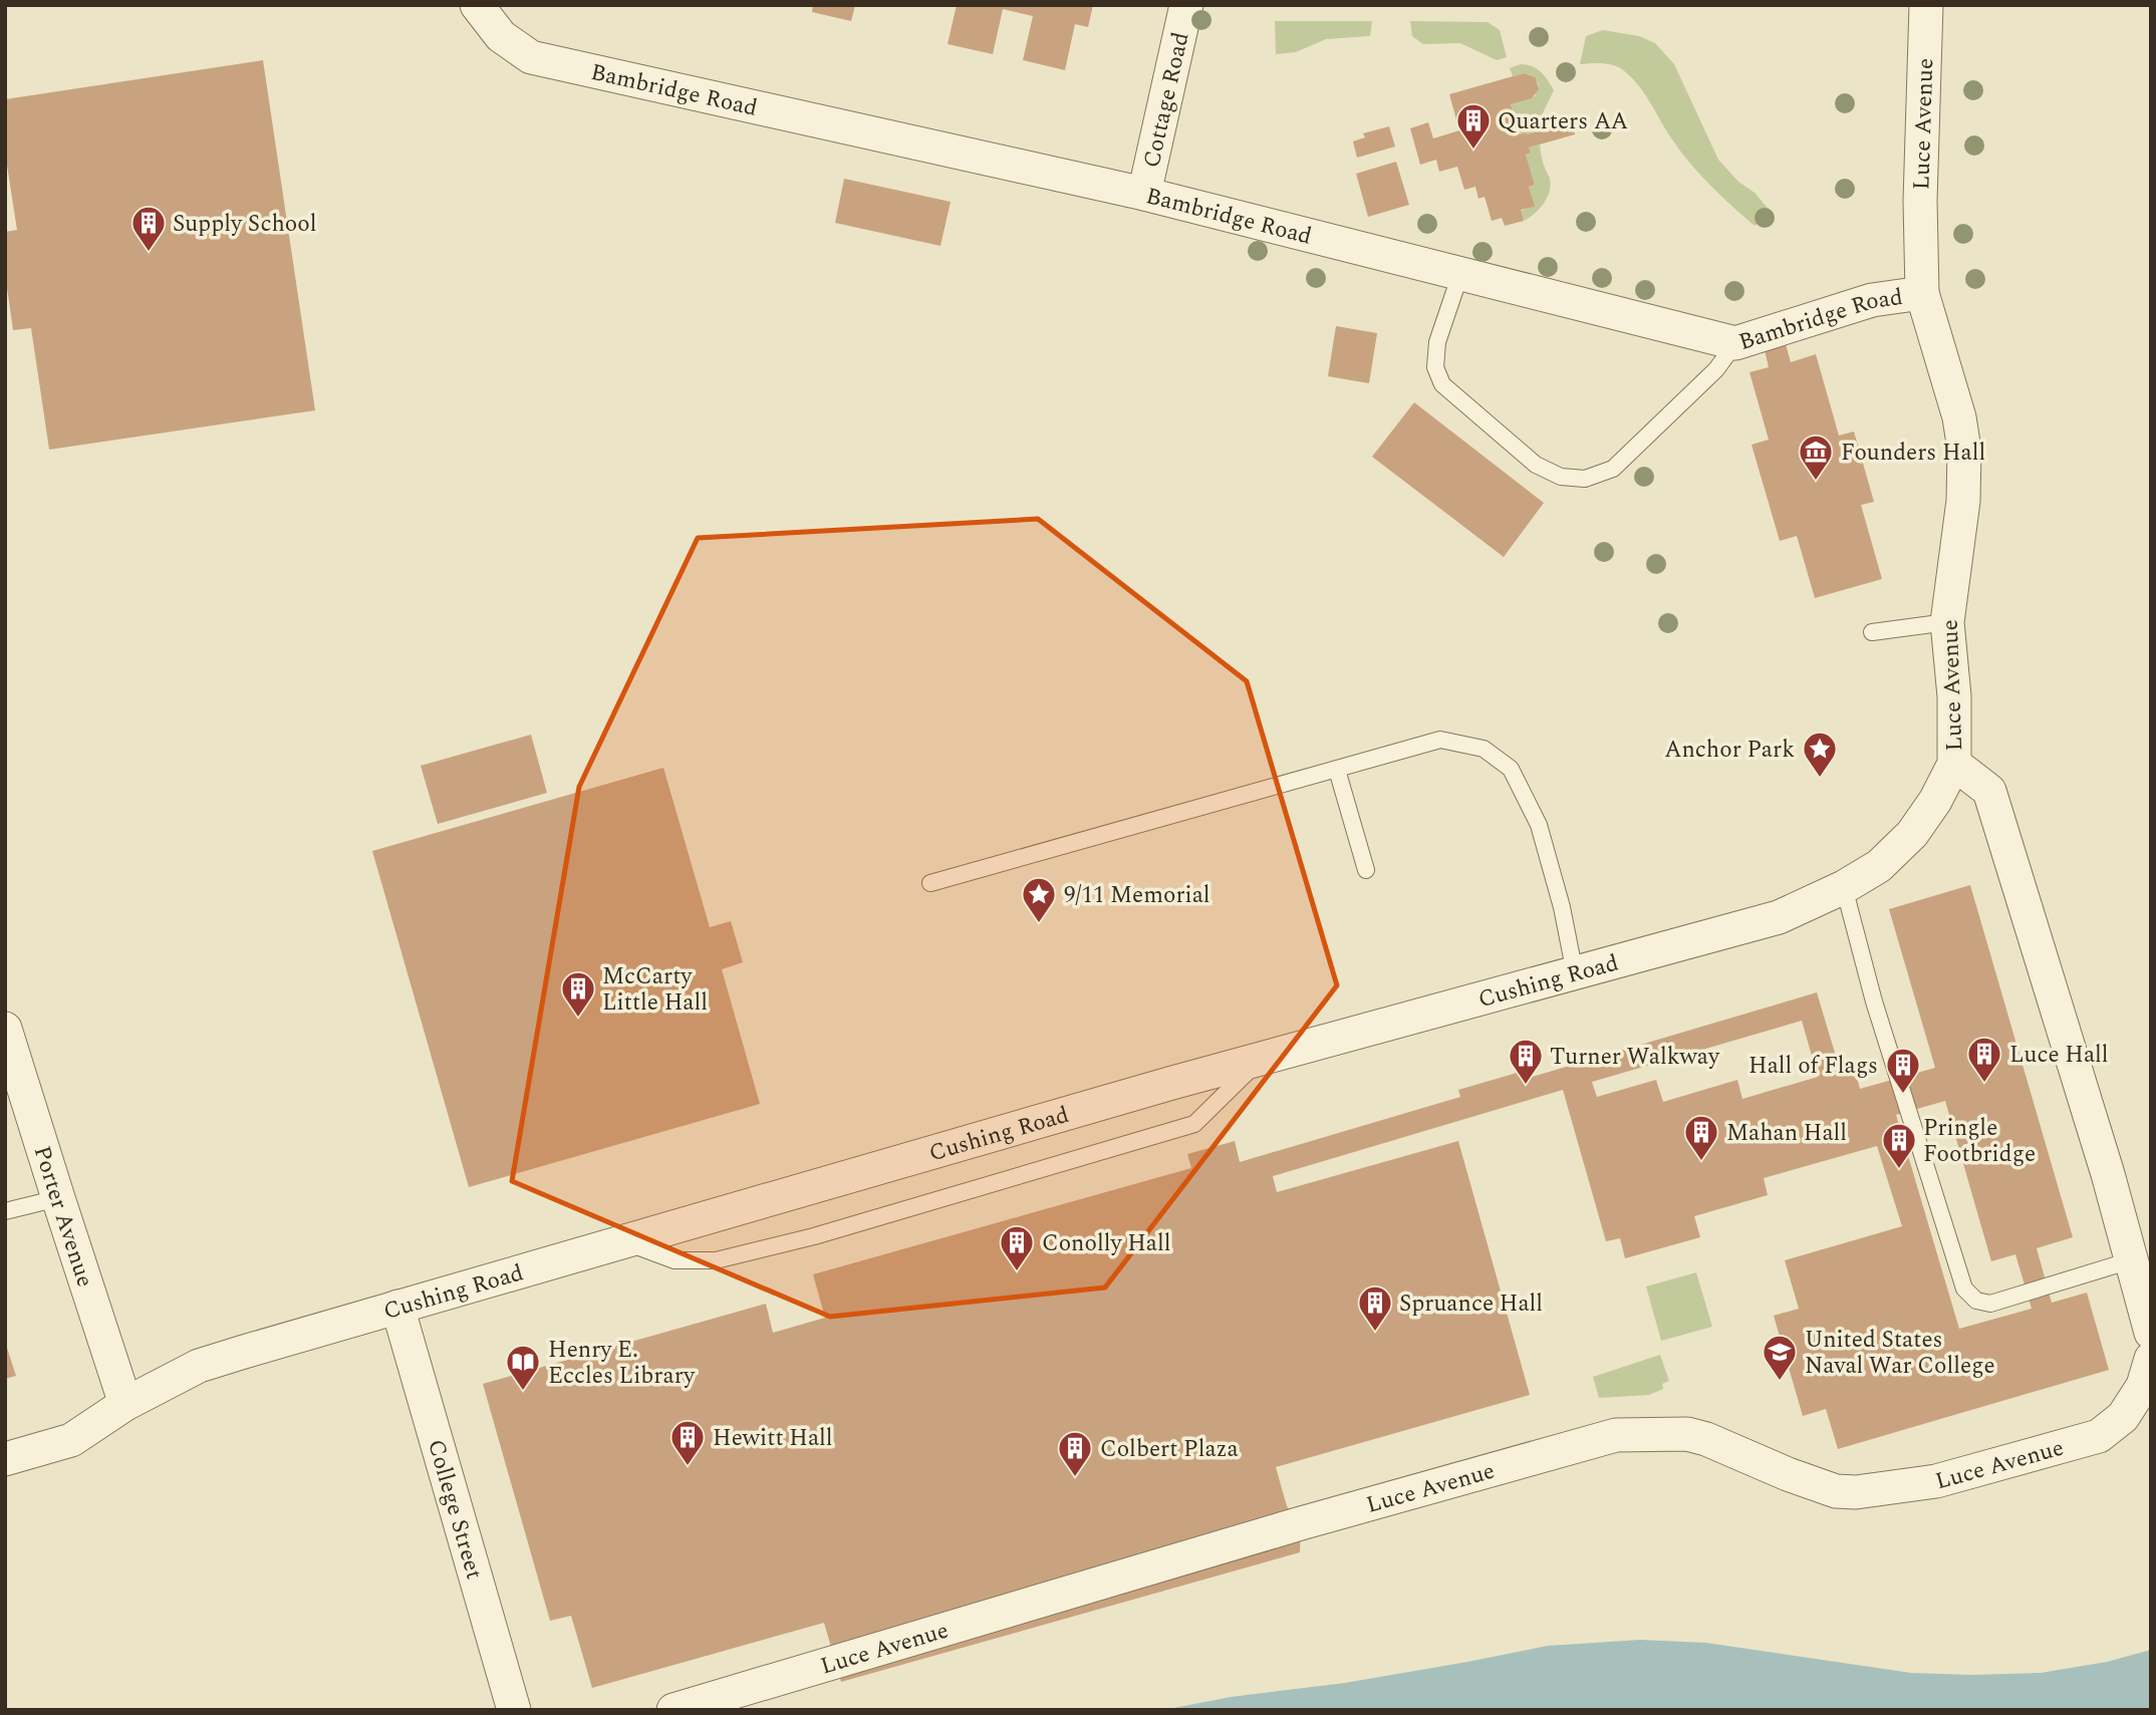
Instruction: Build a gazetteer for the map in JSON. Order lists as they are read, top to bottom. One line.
{"streets":{"street":["Bambridge Road","Cottage Road","Luce Avenue","Cushing Road","Porter Avenue","College Street"]},"crossings":[["Bambridge Road","Cottage Road"],["Bambridge Road","Luce Avenue"],["Luce Avenue","Cushing Road"],["Cushing Road","Porter Avenue"],["Cushing Road","College Street"]],"places":{"building":["Quarters AA","Supply School","McCarty Little Hall","Luce Hall","Turner Walkway","Hall of Flags","Mahan Hall","Pringle Footbridge","Conolly Hall","Spruance Hall","Hewitt Hall","Colbert Plaza"],"museum":["Founders Hall"],"place":["Anchor Park","9/11 Memorial"],"school or university":["United States Naval War College"],"library":["Henry E. Eccles Library"]}}
